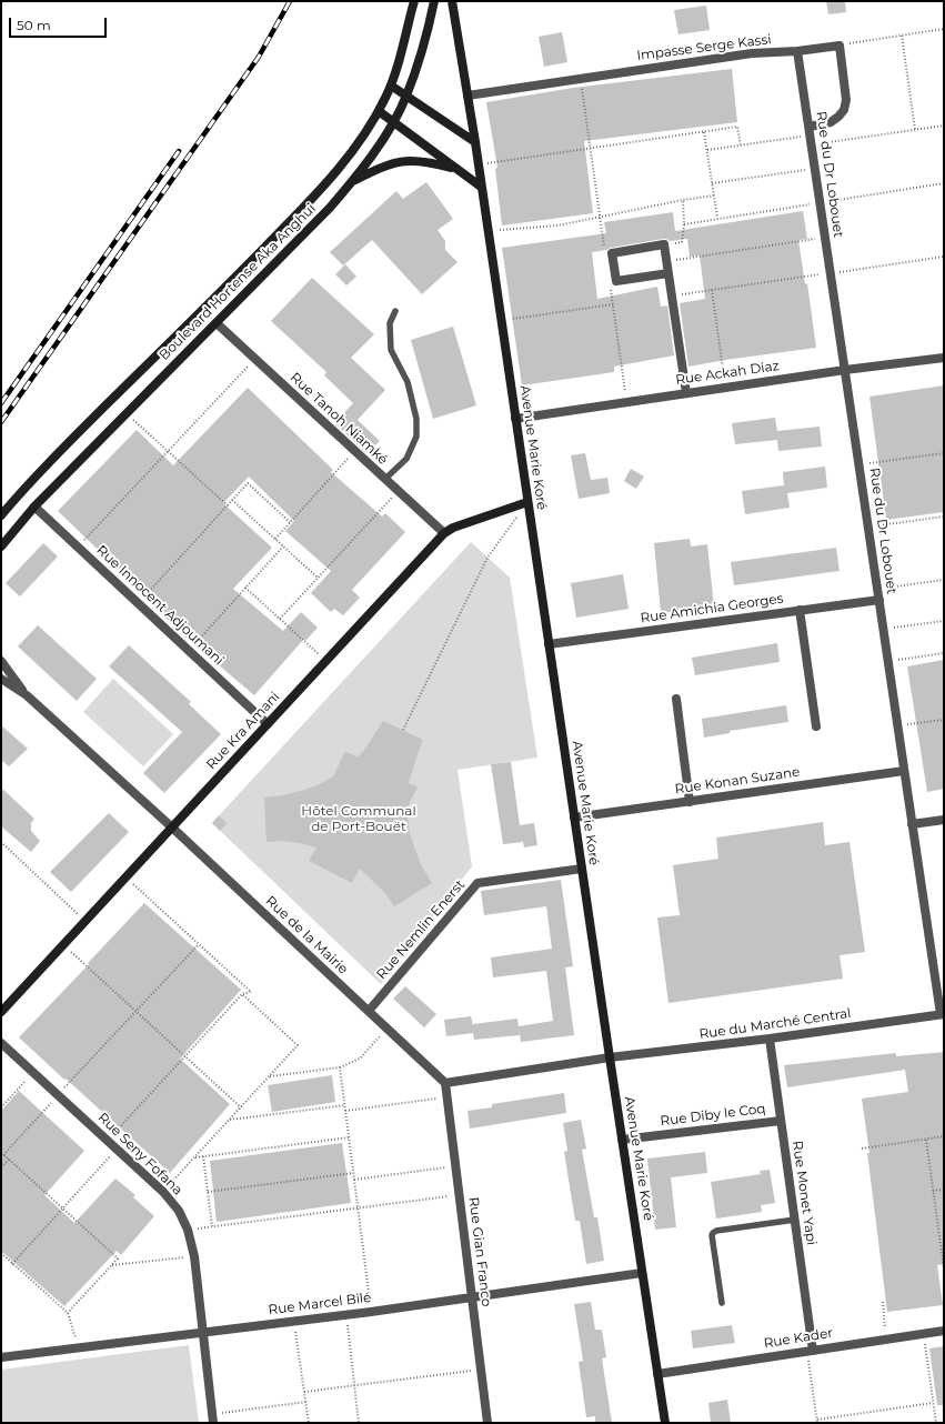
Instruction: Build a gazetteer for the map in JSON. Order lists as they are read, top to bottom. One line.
{"streets":{"main road":["Boulevard Hortense Aka Anghui","Avenue Marie Koré","Rue Kra Amani"],"street":["Impasse Serge Kassi","Rue du Dr Lobouet","Rue Ackah Diaz","Rue Tanoh Niamké","Rue Innocent Adjoumani","Rue Amichia Georges","Rue Konan Suzane","Rue Nemlin Enerst","Rue de la Mairie","Rue du Marché Central","Rue Diby le Coq","Rue Seny Fofana","Rue Monet Yapi","Rue Gian Franco","Rue Marcel Bilé","Rue Kader"]},"crossings":[["Impasse Serge Kassi","Rue du Dr Lobouet"],["Impasse Serge Kassi","Avenue Marie Koré"],["Rue du Dr Lobouet","Rue Ackah Diaz"],["Rue du Dr Lobouet","Rue Amichia Georges"],["Rue du Dr Lobouet","Rue Konan Suzane"],["Rue du Dr Lobouet","Rue du Marché Central"],["Boulevard Hortense Aka Anghui","Rue Tanoh Niamké"],["Boulevard Hortense Aka Anghui","Rue Innocent Adjoumani"],["Rue Ackah Diaz","Avenue Marie Koré"],["Rue Tanoh Niamké","Rue Kra Amani"],["Avenue Marie Koré","Rue Amichia Georges"],["Avenue Marie Koré","Rue Kra Amani"],["Avenue Marie Koré","Rue Konan Suzane"],["Avenue Marie Koré","Rue Nemlin Enerst"],["Avenue Marie Koré","Rue du Marché Central"],["Avenue Marie Koré","Rue Diby le Coq"],["Avenue Marie Koré","Rue Marcel Bilé"],["Avenue Marie Koré","Rue Kader"],["Rue Innocent Adjoumani","Rue Kra Amani"],["Rue Kra Amani","Rue de la Mairie"],["Rue Nemlin Enerst","Rue de la Mairie"],["Rue de la Mairie","Rue Gian Franco"],["Rue du Marché Central","Rue Monet Yapi"],["Rue Diby le Coq","Rue Monet Yapi"],["Rue Seny Fofana","Rue Marcel Bilé"],["Rue Monet Yapi","Rue Kader"],["Rue Gian Franco","Rue Marcel Bilé"]],"parks":["Hôtel Communal de Port-Bouët"],"scale_bar":"50 m"}
